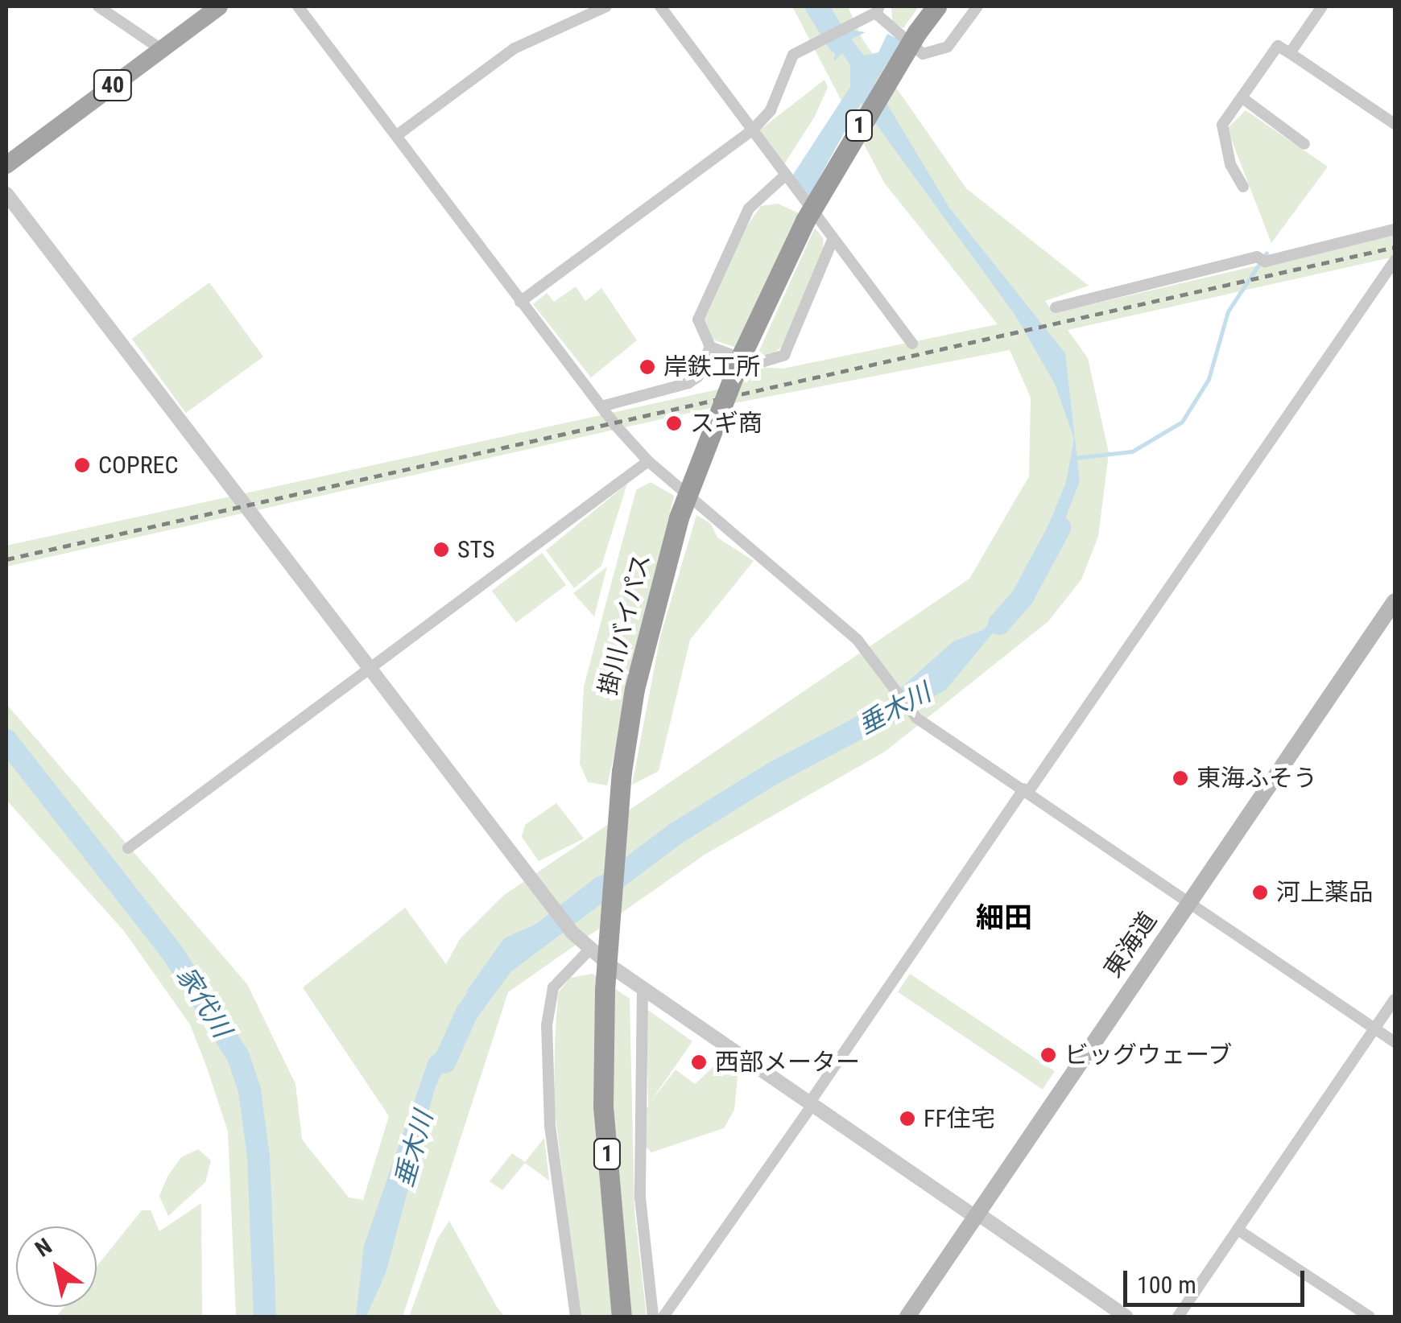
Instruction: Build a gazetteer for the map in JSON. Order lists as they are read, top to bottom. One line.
{"streets":{"highway":["1","掛川バイパス"],"main road":["40","東海道"]},"districts":["細田"],"water":["垂木川","家代川"],"places":["岸鉄工所","スギ商","COPREC","STS","東海ふそう","河上薬品","ビッグウェーブ","西部メーター","FF住宅"],"scale_bar":"100 m","north":"top left"}
